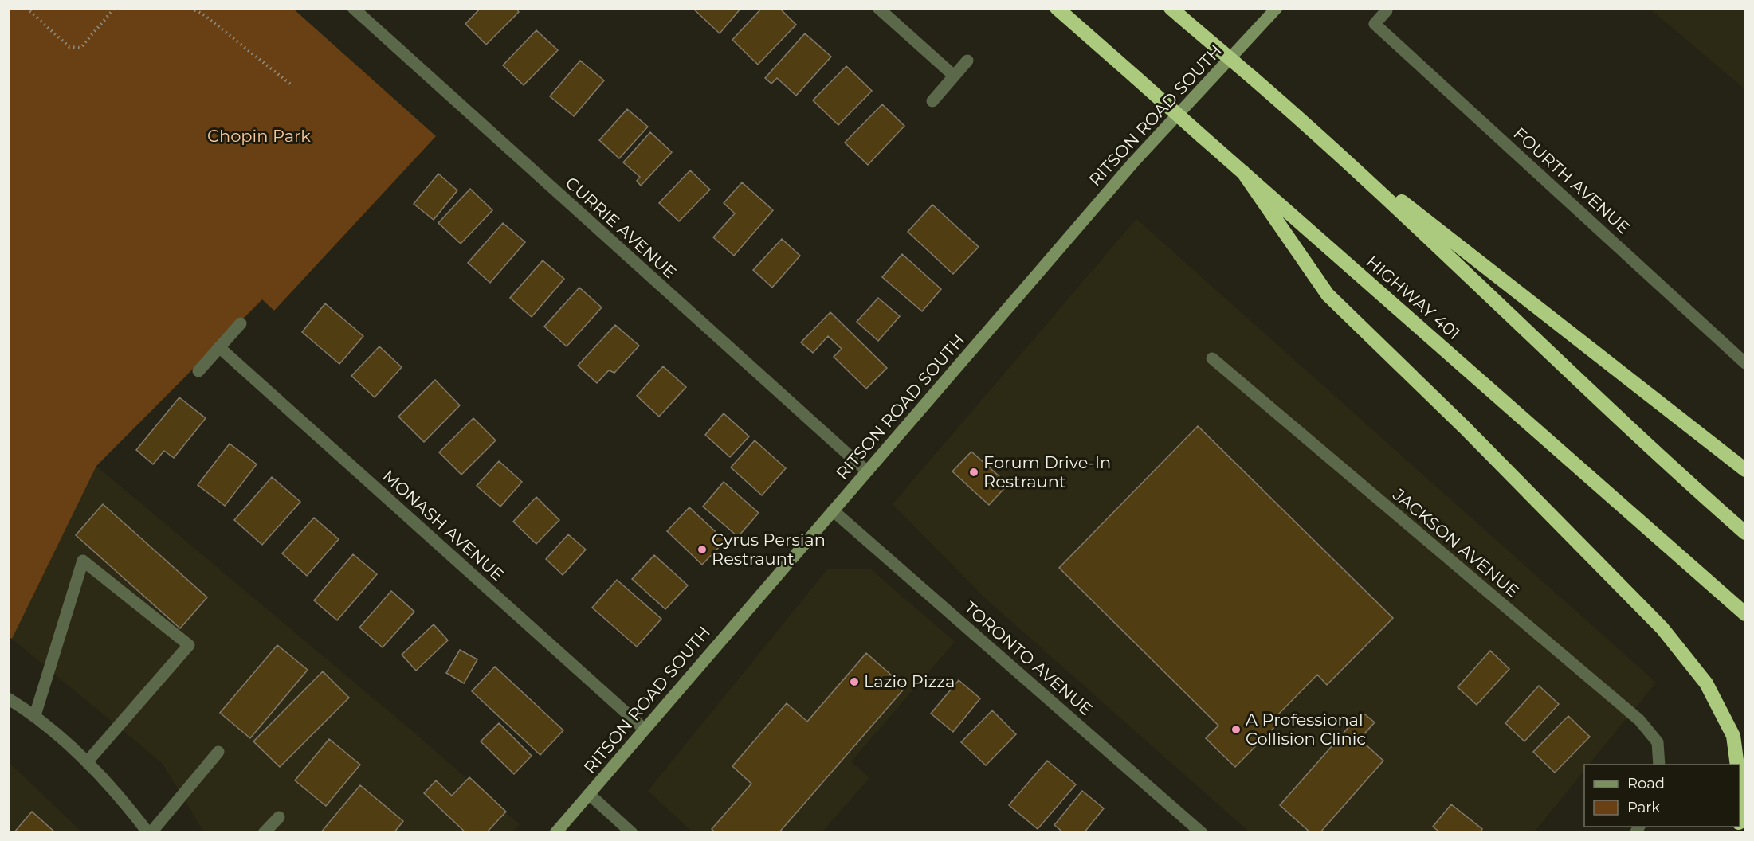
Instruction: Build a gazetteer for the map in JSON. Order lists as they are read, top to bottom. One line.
{"streets":{"highway":["HIGHWAY 401"],"main road":["RITSON ROAD SOUTH"],"street":["FOURTH AVENUE","CURRIE AVENUE","MONASH AVENUE","JACKSON AVENUE","TORONTO AVENUE"]},"crossings":[["RITSON ROAD SOUTH","CURRIE AVENUE"],["RITSON ROAD SOUTH","MONASH AVENUE"],["RITSON ROAD SOUTH","TORONTO AVENUE"]],"parks":["Chopin Park"],"places":["Forum Drive-In Restraunt","Cyrus Persian Restraunt","Lazio Pizza","A Professional Collision Clinic"],"legend":["Road","Park"]}
